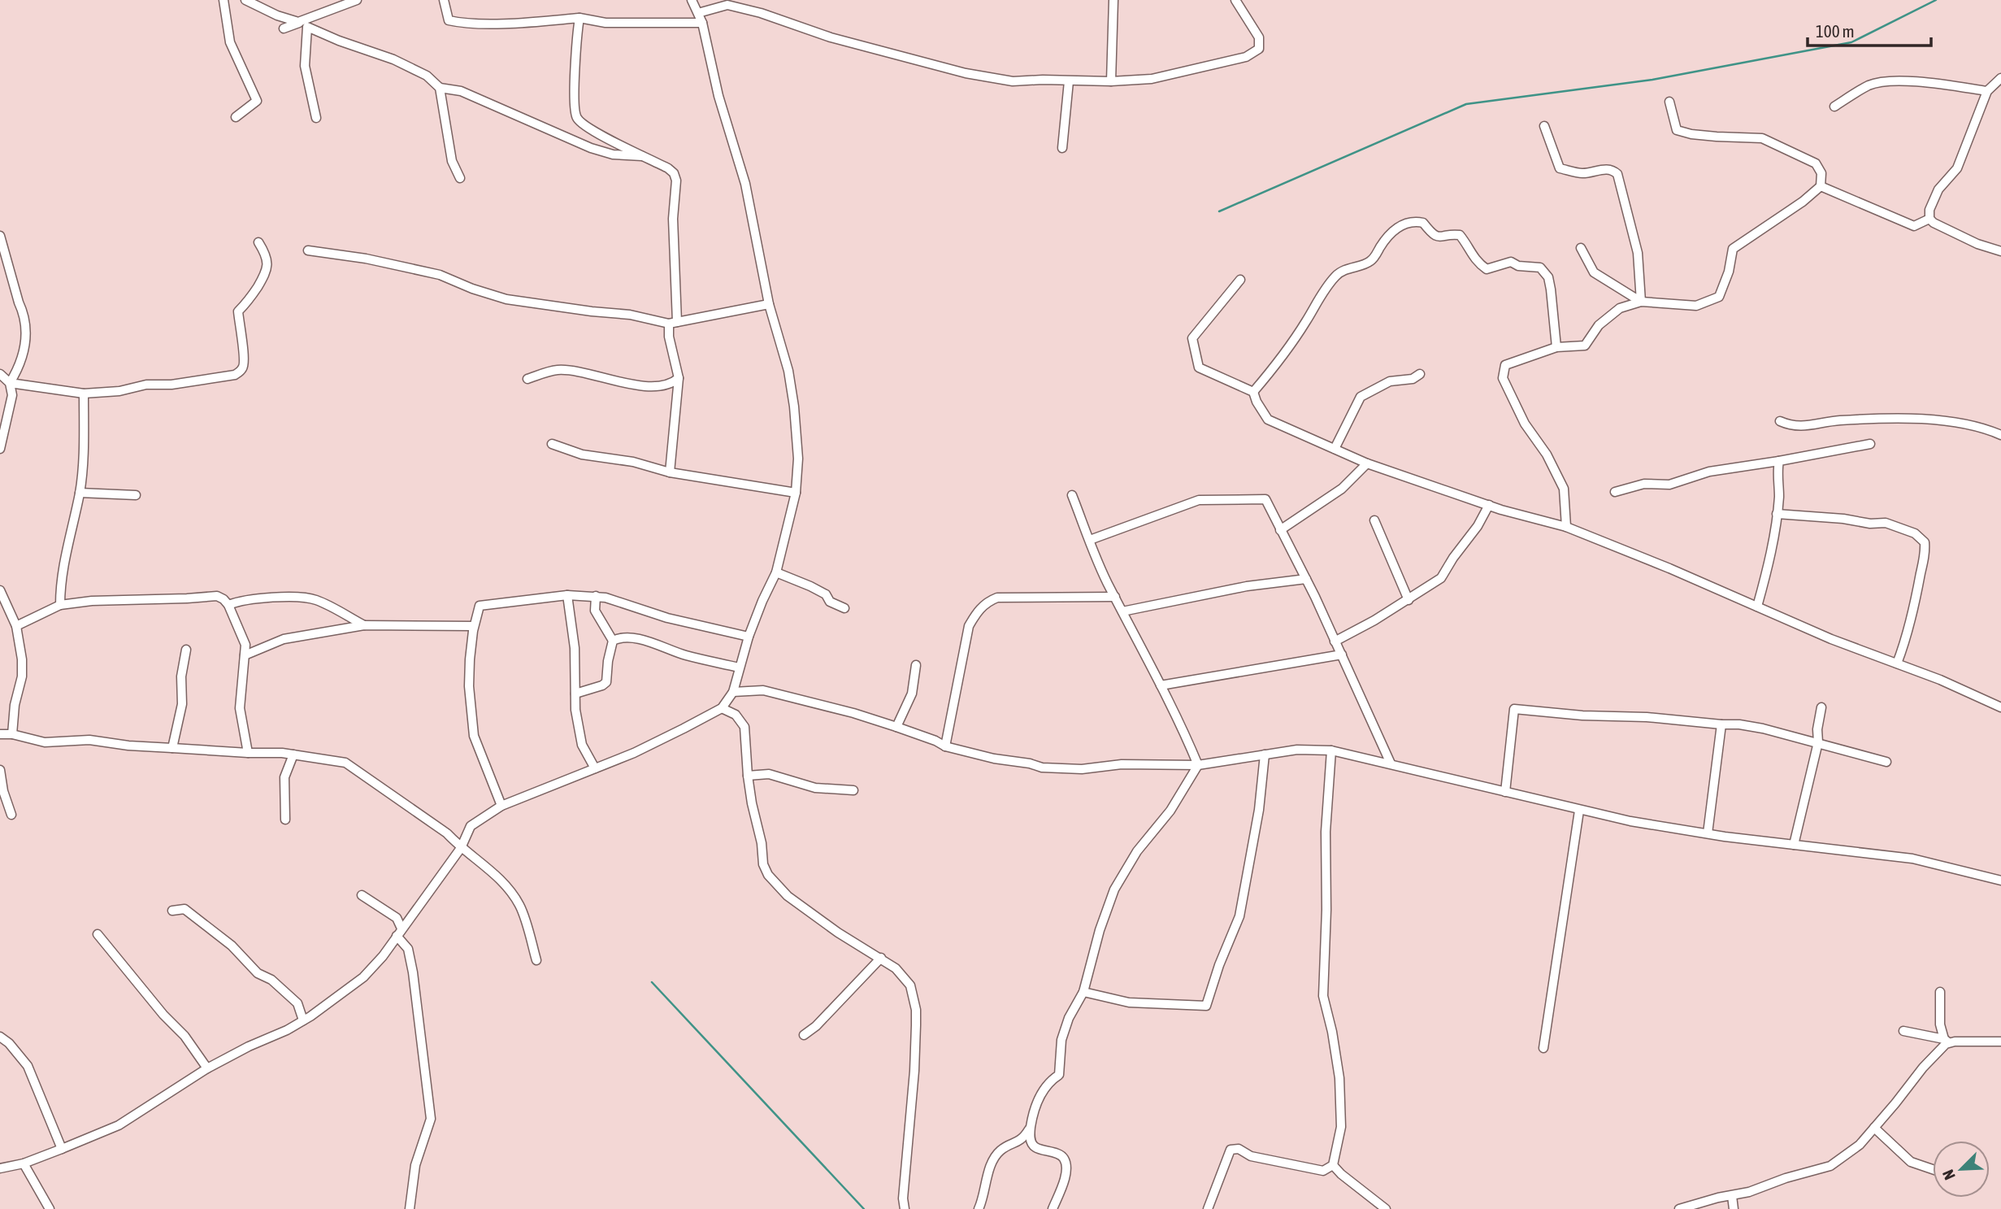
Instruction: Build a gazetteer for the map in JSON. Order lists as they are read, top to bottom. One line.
{"scale_bar":"100 m","north":"bottom left"}
